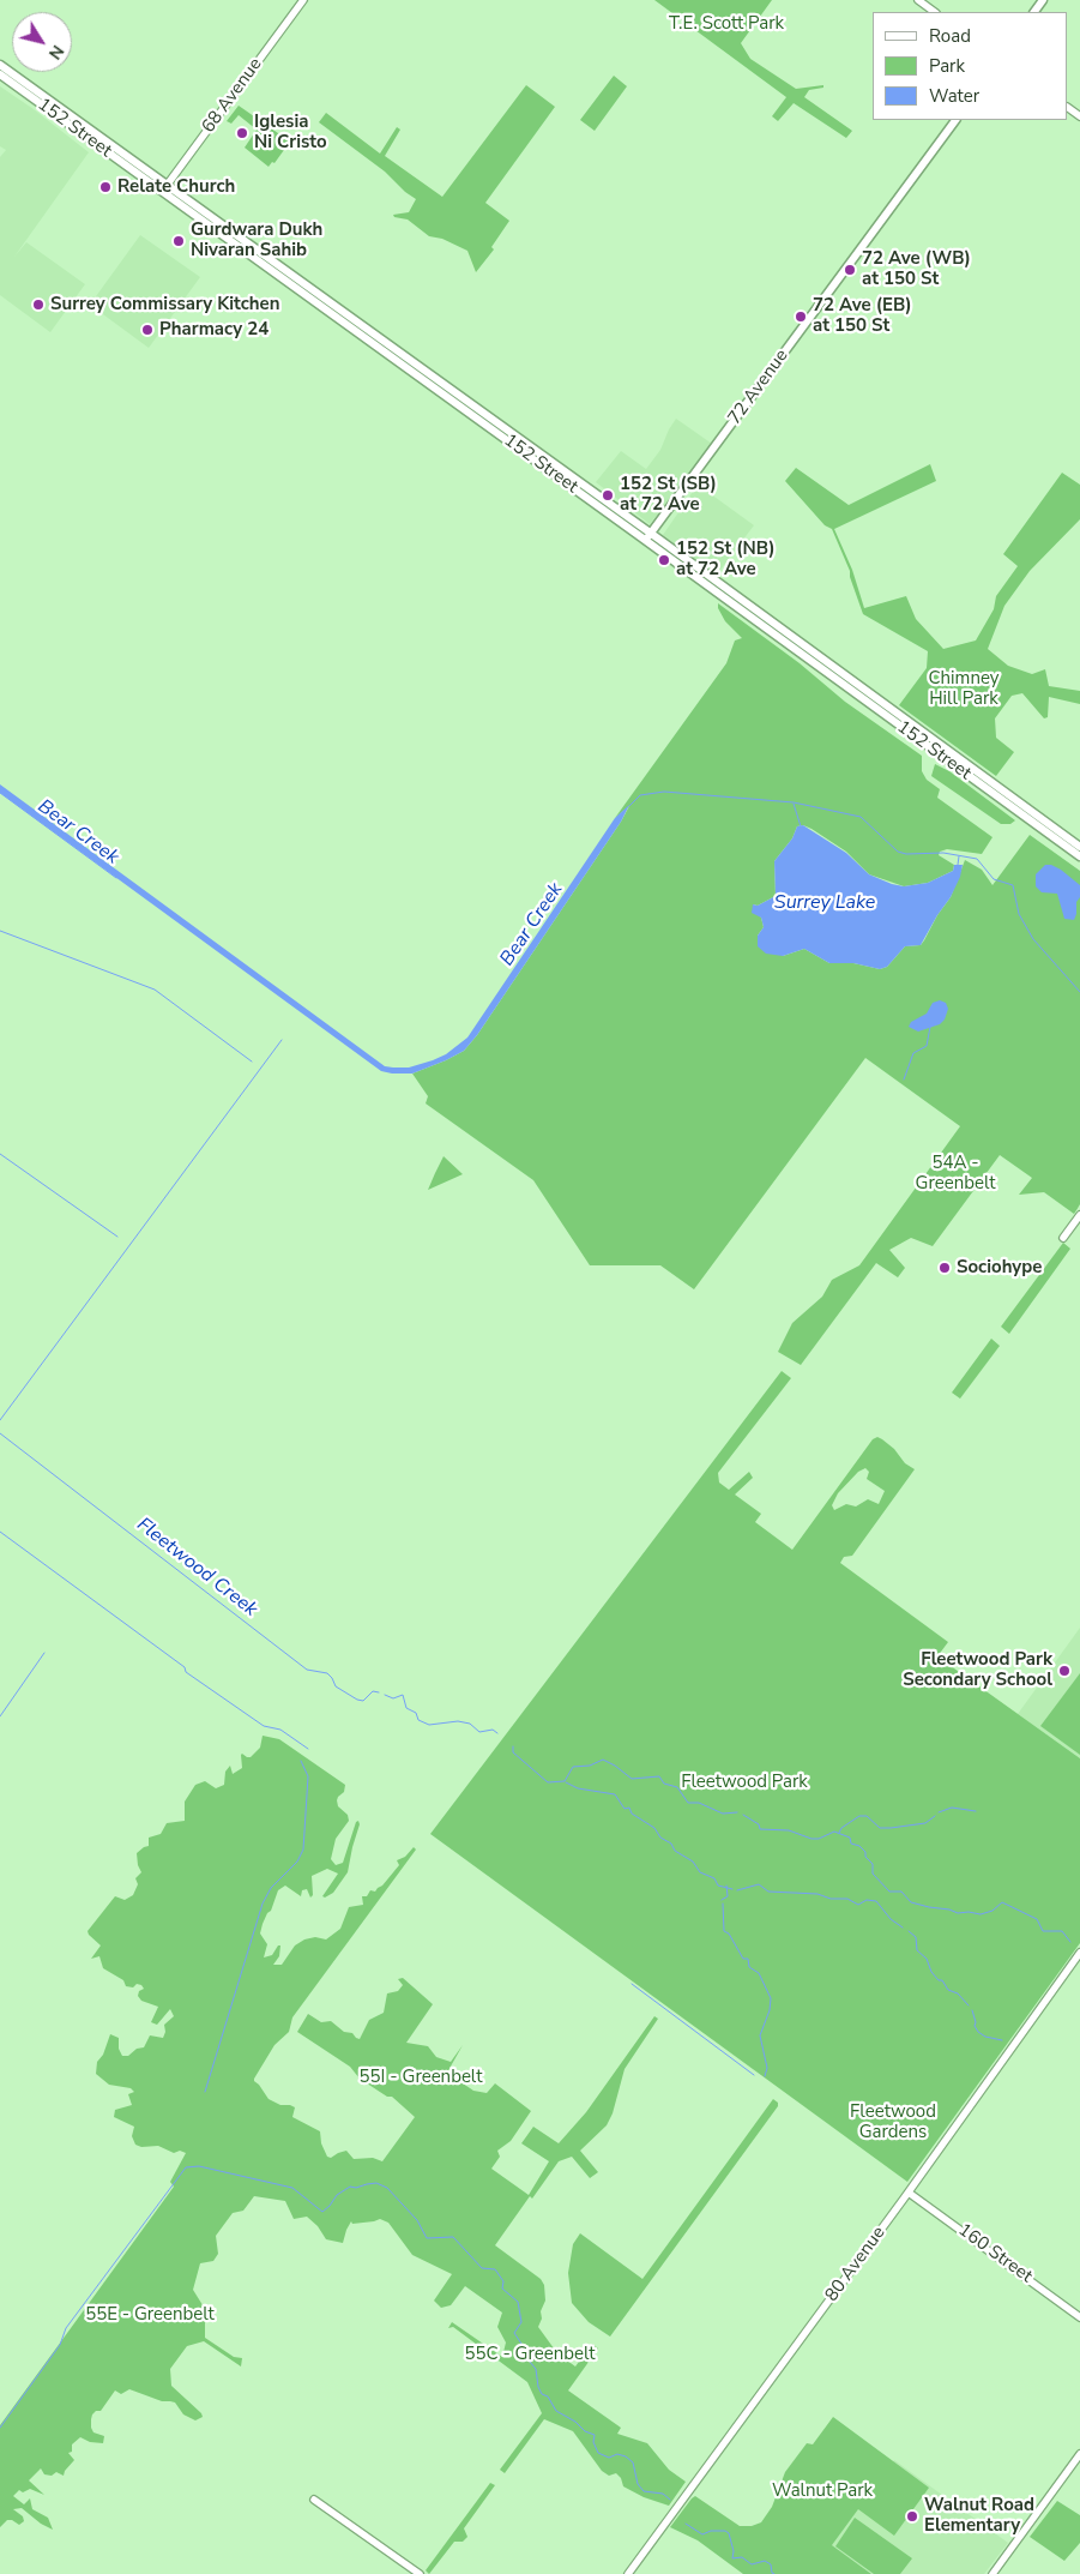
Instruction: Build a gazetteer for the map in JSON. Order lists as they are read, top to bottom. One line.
{"streets":{"main road":["152 Street","72 Avenue"],"street":["68 Avenue","160 Street","80 Avenue"]},"crossings":[["68 Avenue","152 Street"],["152 Street","72 Avenue"],["160 Street","80 Avenue"]],"water":["Bear Creek","Surrey Lake","Fleetwood Creek"],"parks":["T.E. Scott Park","Chimney Hill Park","54A - Greenbelt","Fleetwood Park","55I - Greenbelt","Fleetwood Gardens","55E - Greenbelt","55C - Greenbelt","Walnut Park"],"places":["Iglesia Ni Cristo","Relate Church","Gurdwara Dukh Nivaran Sahib","72 Ave (WB) at 150 St","Surrey Commissary Kitchen","72 Ave (EB) at 150 St","Pharmacy 24","152 St (SB) at 72 Ave","152 St (NB) at 72 Ave","Sociohype","Fleetwood Park Secondary School","Walnut Road Elementary"],"legend":["Road","Park","Water"],"north":"bottom right"}
